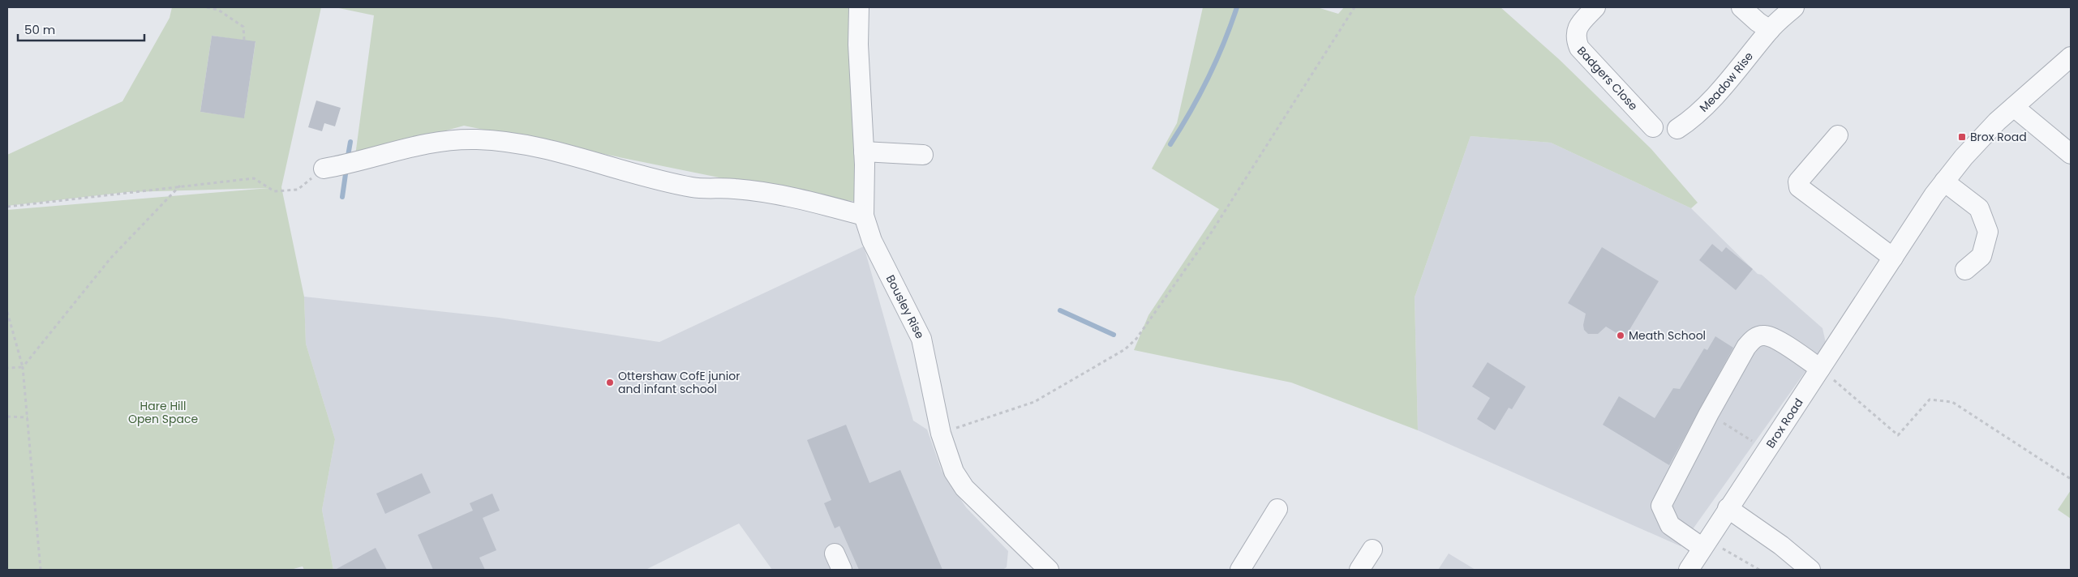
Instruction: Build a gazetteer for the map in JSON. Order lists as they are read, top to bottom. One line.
{"streets":{"street":["Badgers Close","Meadow Rise","Bousley Rise","Brox Road"]},"parks":["Hare Hill Open Space"],"places":{"transit":["Brox Road"],"other":["Meath School","Ottershaw CofE junior and infant school"]},"scale_bar":"50 m"}
